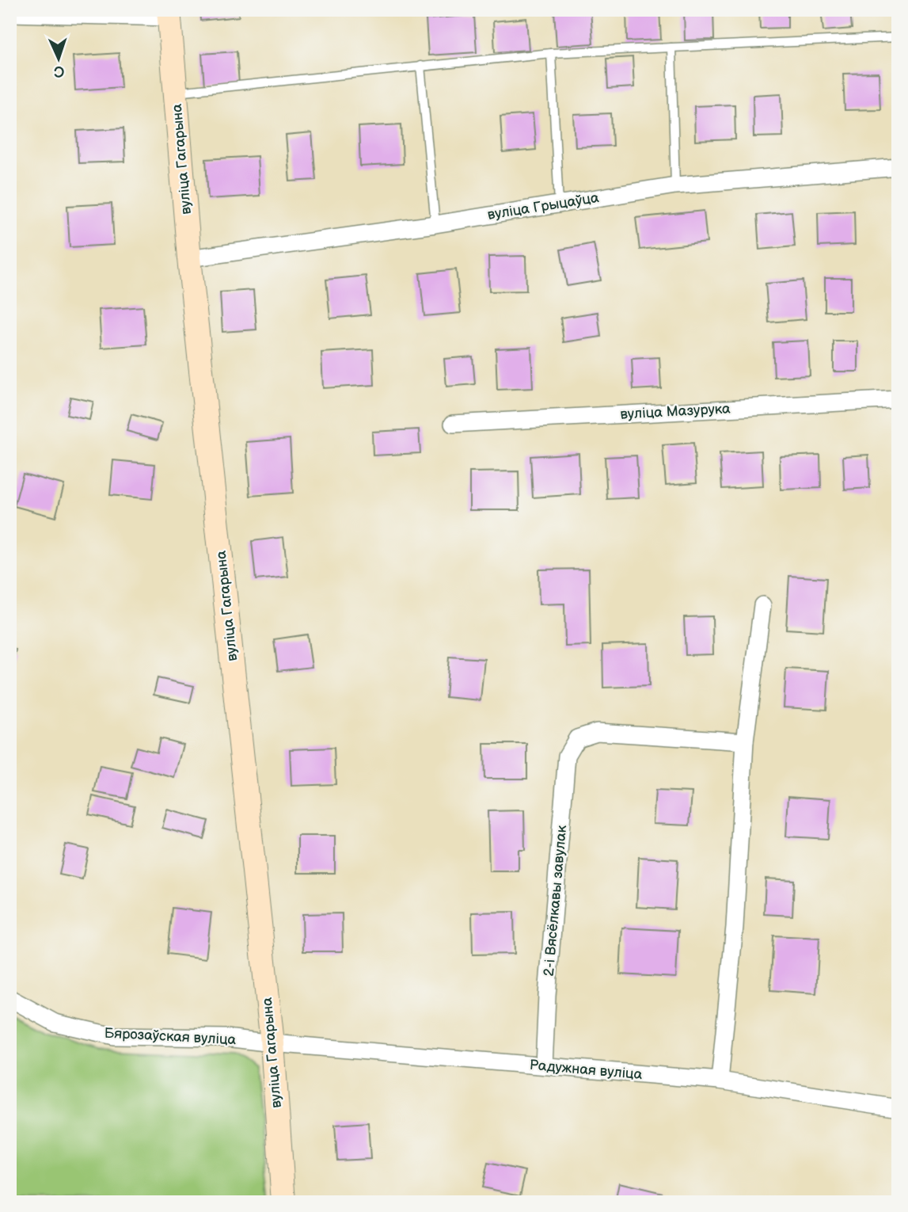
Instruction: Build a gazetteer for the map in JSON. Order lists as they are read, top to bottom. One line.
{"streets":{"street":["вуліца Гагарына","вуліца Грыцаўца","вуліца Мазурука","2-і Вясёлкавы завулак","Бярозаўская вуліца","Радужная вуліца"]},"crossings":[["вуліца Гагарына","вуліца Грыцаўца"],["вуліца Гагарына","Бярозаўская вуліца"],["вуліца Гагарына","Радужная вуліца"],["2-і Вясёлкавы завулак","Радужная вуліца"],["Бярозаўская вуліца","Радужная вуліца"]],"north":"bottom"}
